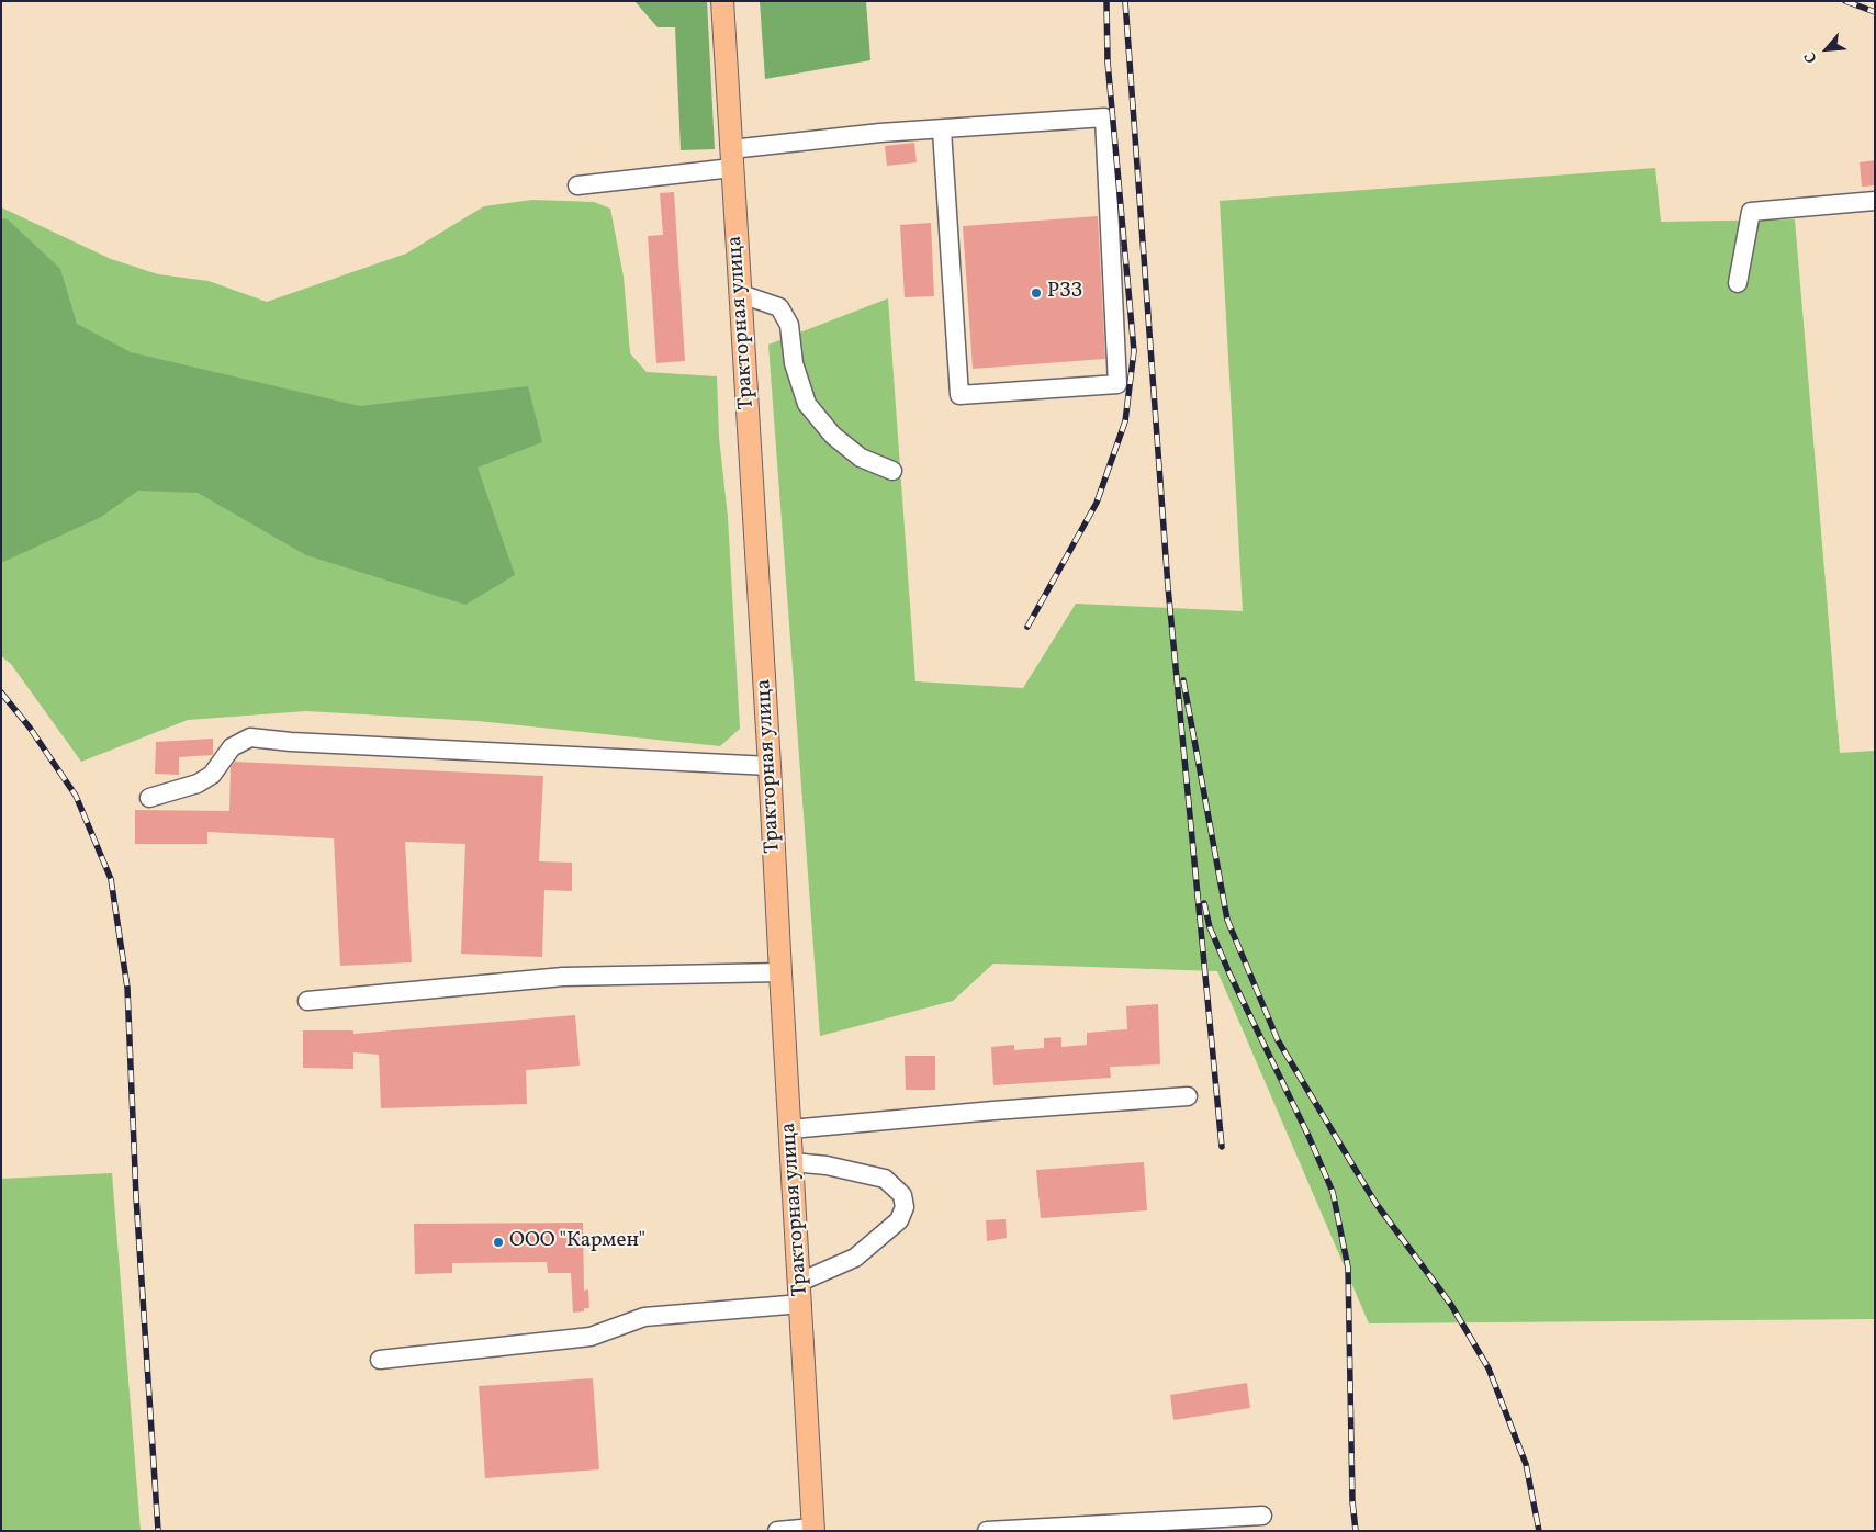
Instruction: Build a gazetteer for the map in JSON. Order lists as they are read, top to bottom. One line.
{"streets":{"main road":["Тракторная улица"]},"places":["РЗЗ","ООО \"Кармен\""],"north":"bottom left"}
